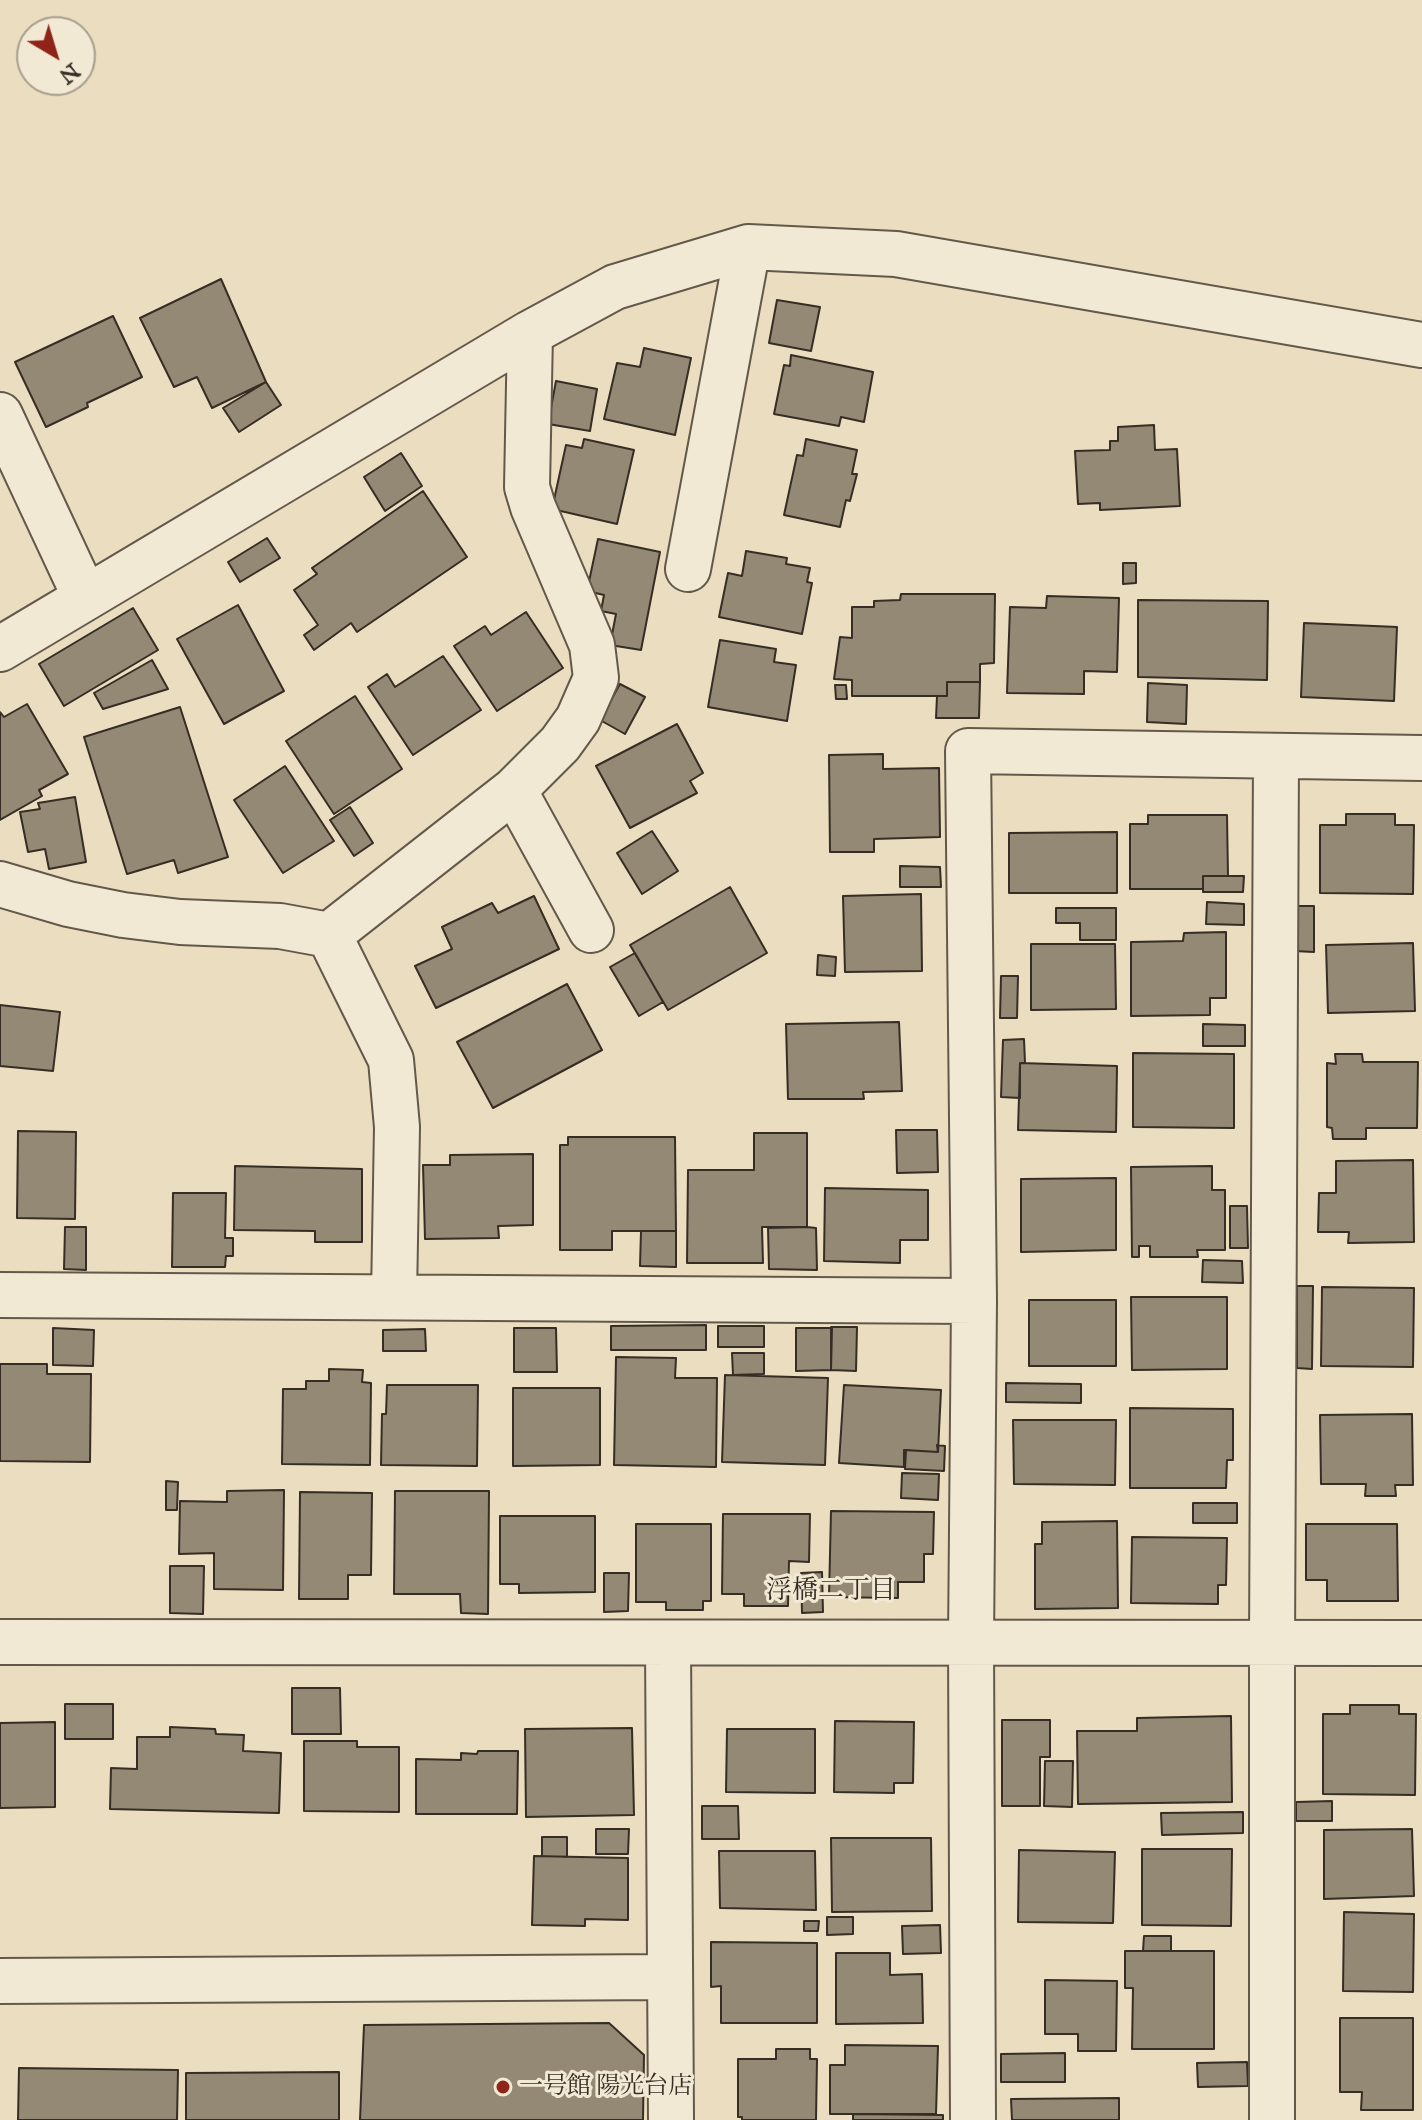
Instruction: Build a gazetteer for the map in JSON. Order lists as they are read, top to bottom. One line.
{"districts":["浮橋二丁目"],"places":["一号館 陽光台店"],"north":"bottom right"}
